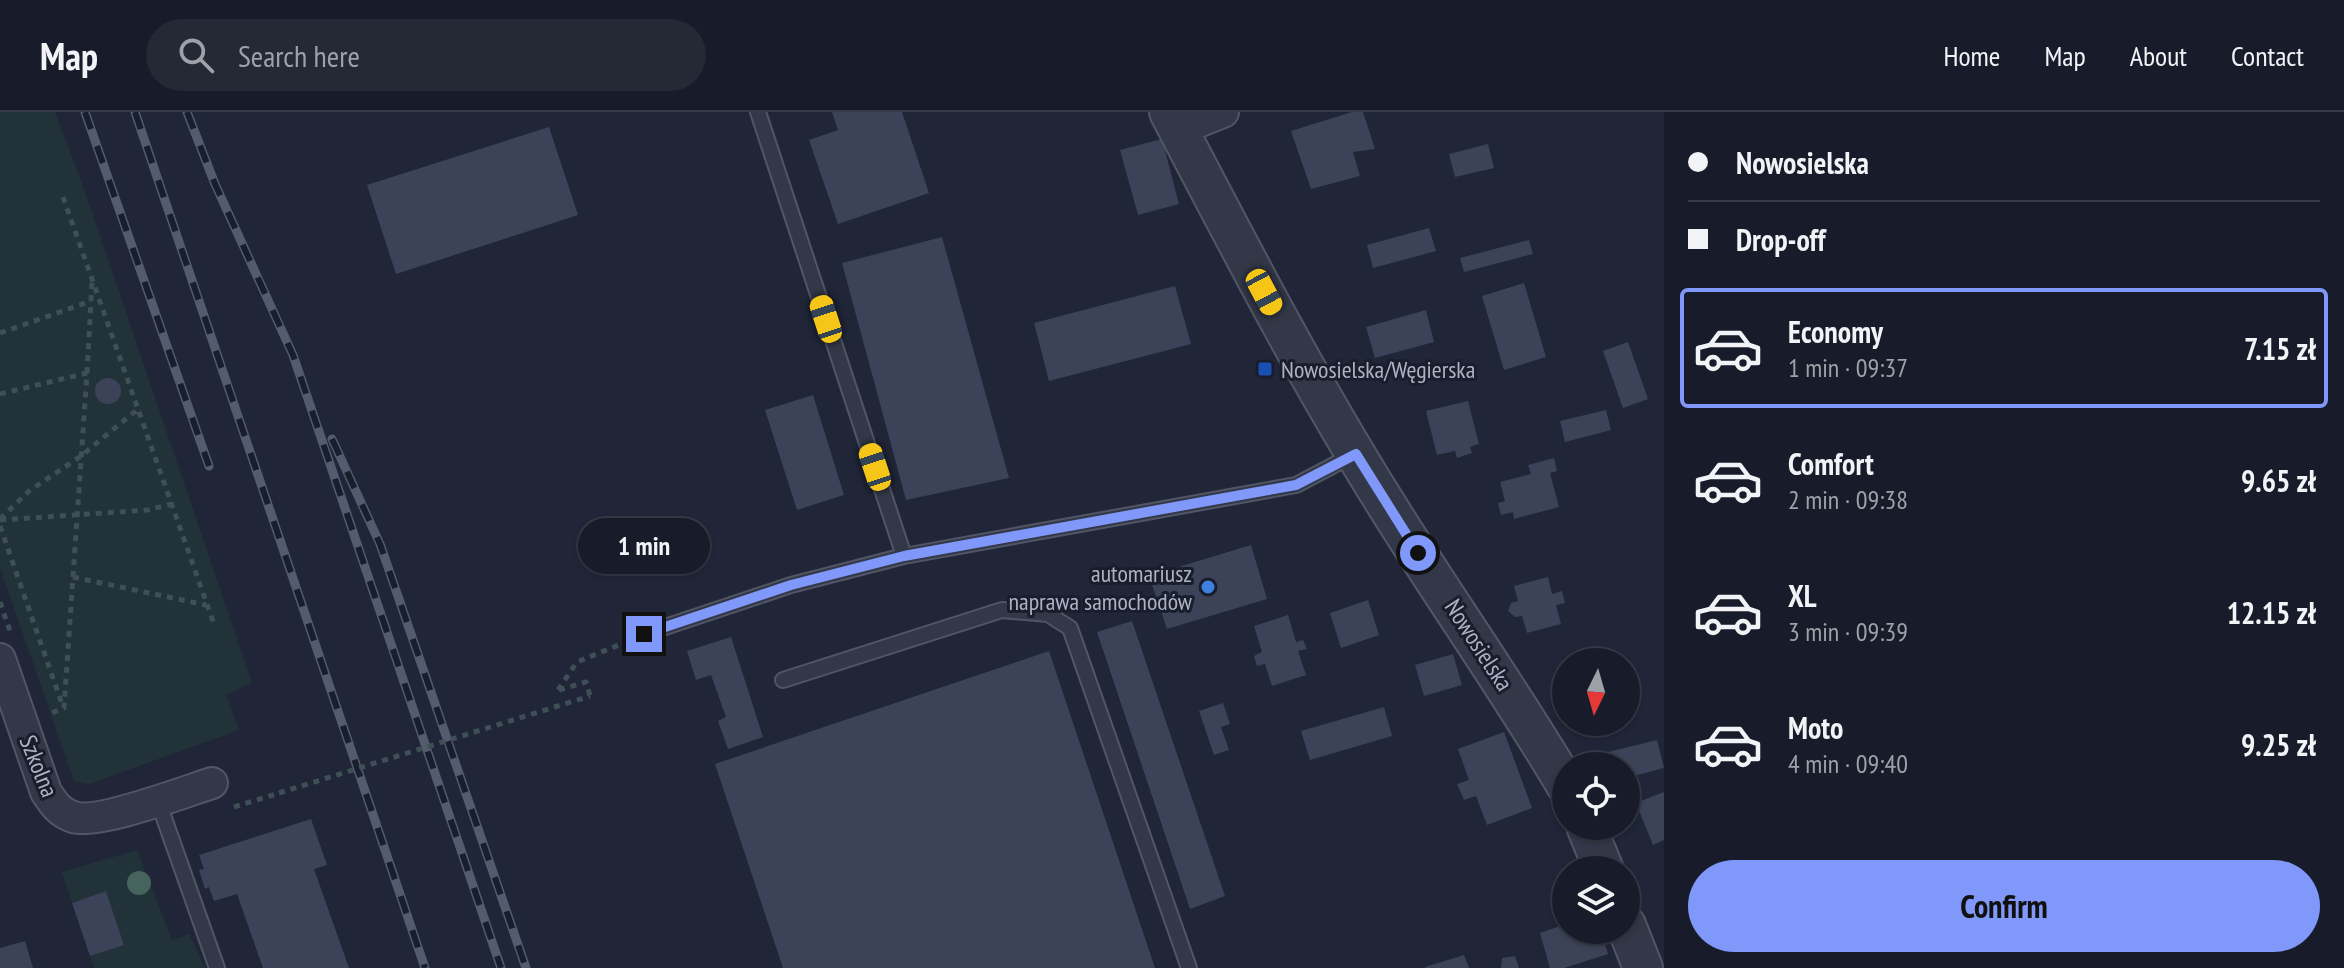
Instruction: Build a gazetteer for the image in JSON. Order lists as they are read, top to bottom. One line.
{"streets":{"street":["Nowosielska","Szkolna"]},"places":{"transit":["Nowosielska/Węgierska"],"other":["automariusz naprawa samochodów"]},"north":"bottom","page":{"header":"Map","search":"Search here","nav":["Home","Map","About","Contact"],"banner":["Nowosielska","Drop-off"],"list":[{"name":"Economy","note":"1 min · 09:37","value":"7.15 zł"},{"name":"Comfort","note":"2 min · 09:38","value":"9.65 zł"},{"name":"XL","note":"3 min · 09:39","value":"12.15 zł"},{"name":"Moto","note":"4 min · 09:40","value":"9.25 zł"}],"bubble":"1 min","buttons":"Confirm"}}
